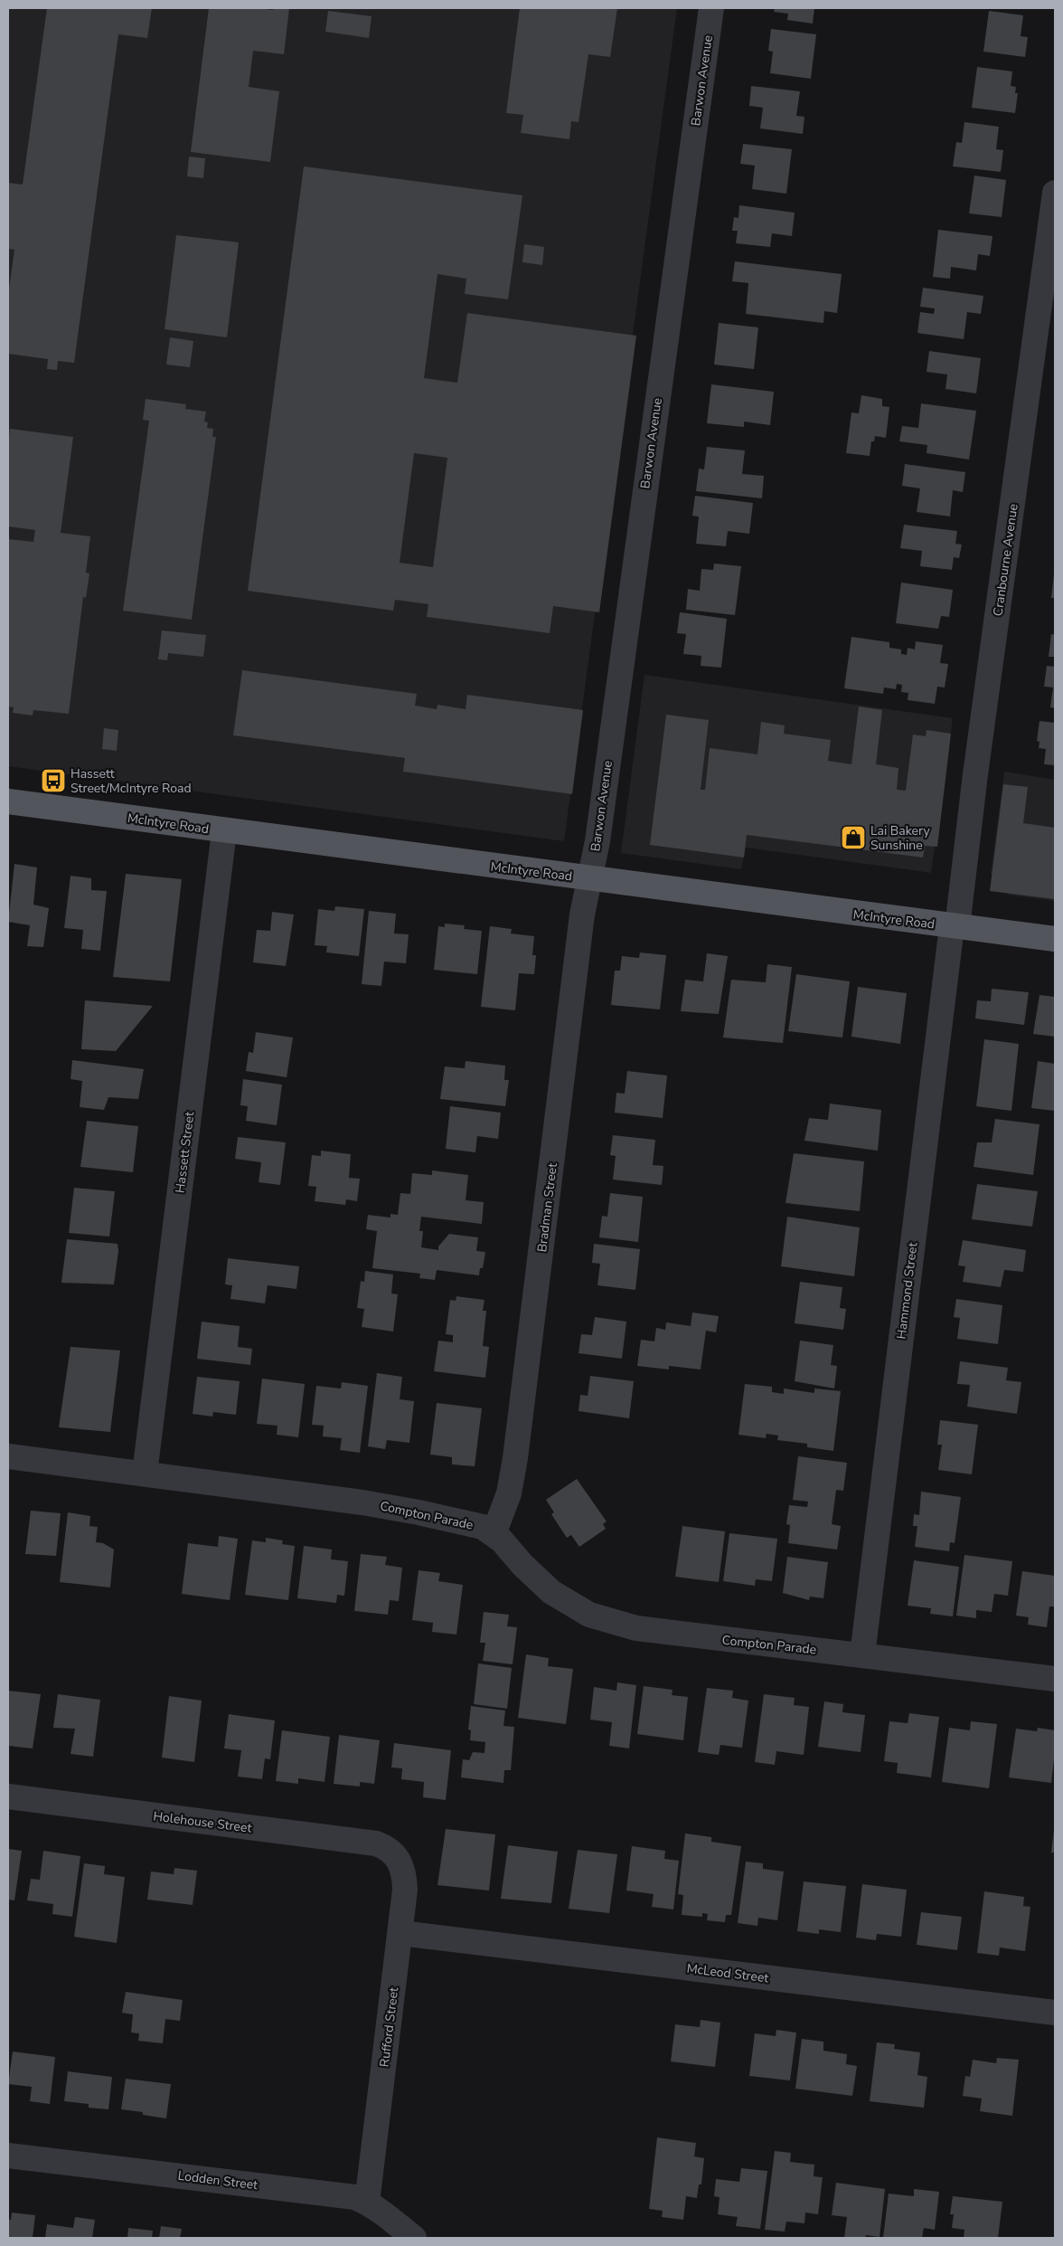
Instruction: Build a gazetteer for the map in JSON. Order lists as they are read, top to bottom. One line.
{"streets":{"main road":["McIntyre Road"],"street":["Barwon Avenue","Cranbourne Avenue","Hassett Street","Bradman Street","Hammond Street","Compton Parade","Holehouse Street","McLeod Street","Rufford Street","Lodden Street"]},"crossings":[["Barwon Avenue","McIntyre Road"],["Barwon Avenue","Bradman Street"],["Cranbourne Avenue","McIntyre Road"],["Cranbourne Avenue","Hammond Street"],["McIntyre Road","Hassett Street"],["McIntyre Road","Bradman Street"],["McIntyre Road","Hammond Street"],["Hassett Street","Compton Parade"],["Bradman Street","Compton Parade"],["Hammond Street","Compton Parade"],["Holehouse Street","Rufford Street"],["McLeod Street","Rufford Street"],["Rufford Street","Lodden Street"]],"places":{"bus stop":["Hassett Street/McIntyre Road"],"shop":["Lai Bakery Sunshine"]}}
